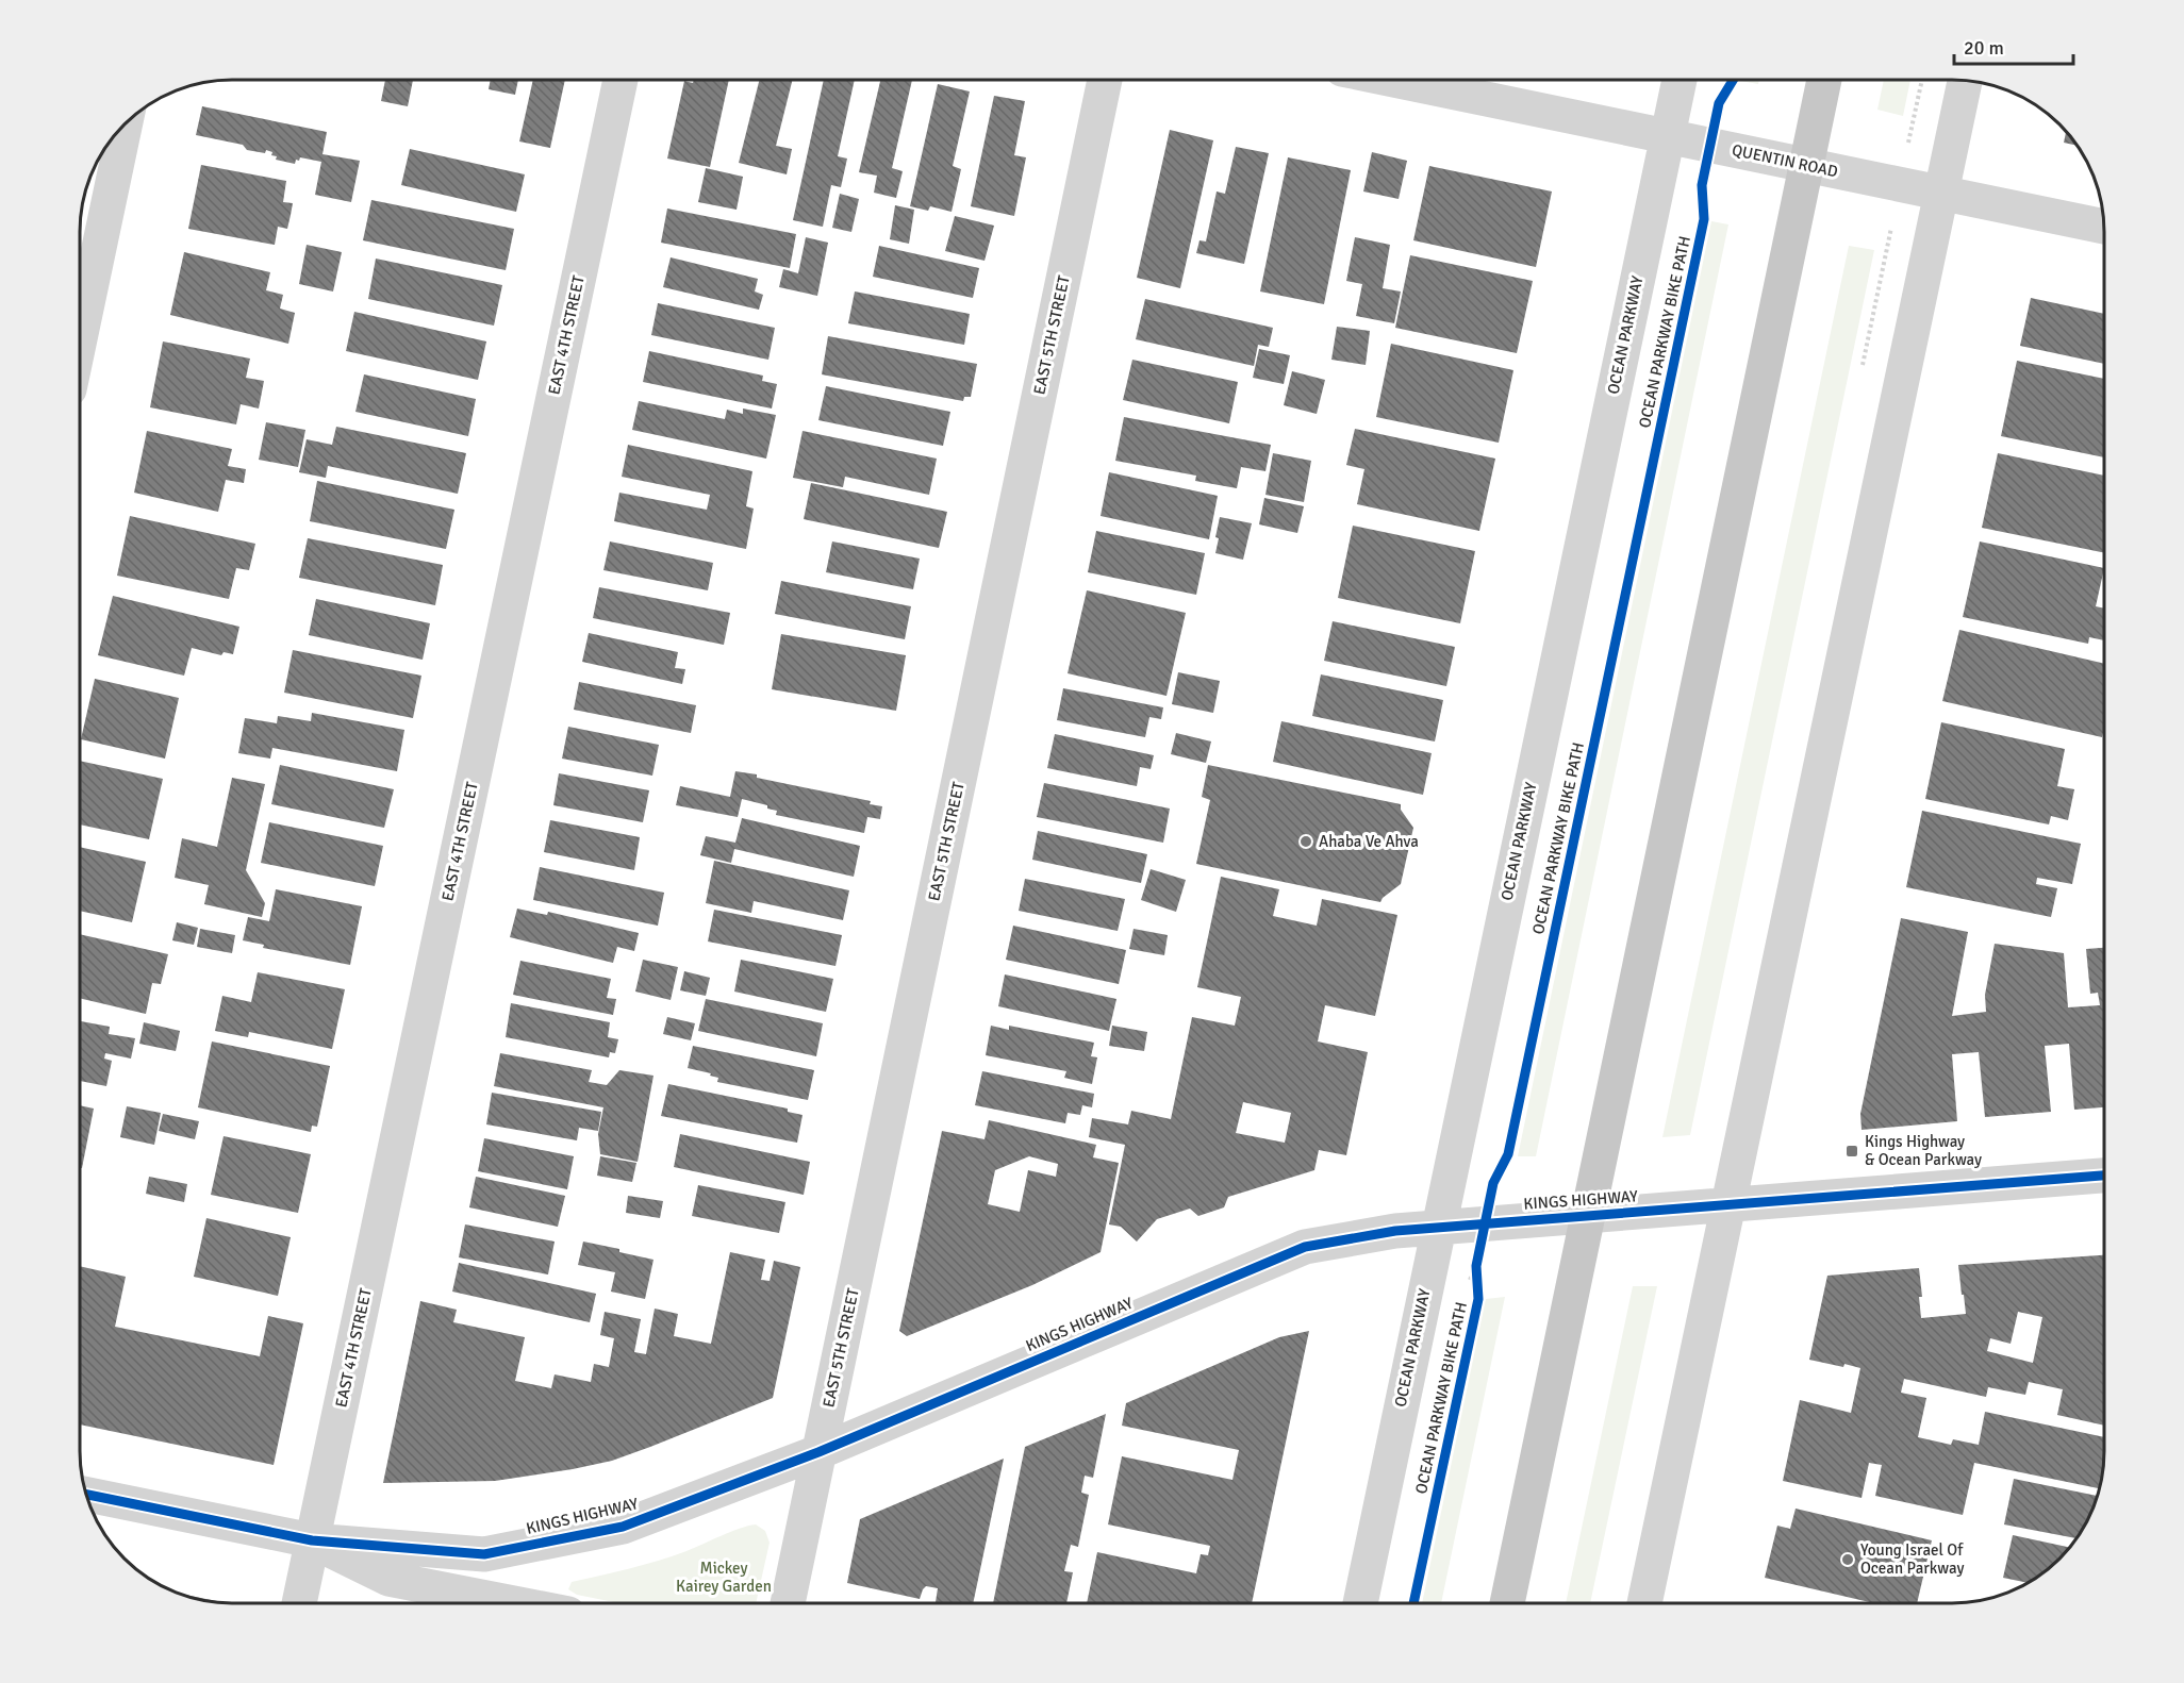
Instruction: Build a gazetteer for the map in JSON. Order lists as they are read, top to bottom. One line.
{"streets":{"street":["QUENTIN ROAD","EAST 4TH STREET","EAST 5TH STREET","OCEAN PARKWAY","KINGS HIGHWAY"],"cycle path":["OCEAN PARKWAY BIKE PATH"]},"crossings":[["QUENTIN ROAD","OCEAN PARKWAY"],["OCEAN PARKWAY BIKE PATH","KINGS HIGHWAY"],["EAST 4TH STREET","KINGS HIGHWAY"],["EAST 5TH STREET","KINGS HIGHWAY"],["OCEAN PARKWAY","KINGS HIGHWAY"]],"parks":["Mickey Kairey Garden"],"places":{"other":["Ahaba Ve Ahva","Young Israel Of Ocean Parkway"],"transit":["Kings Highway & Ocean Parkway"]},"scale_bar":"20 m"}
